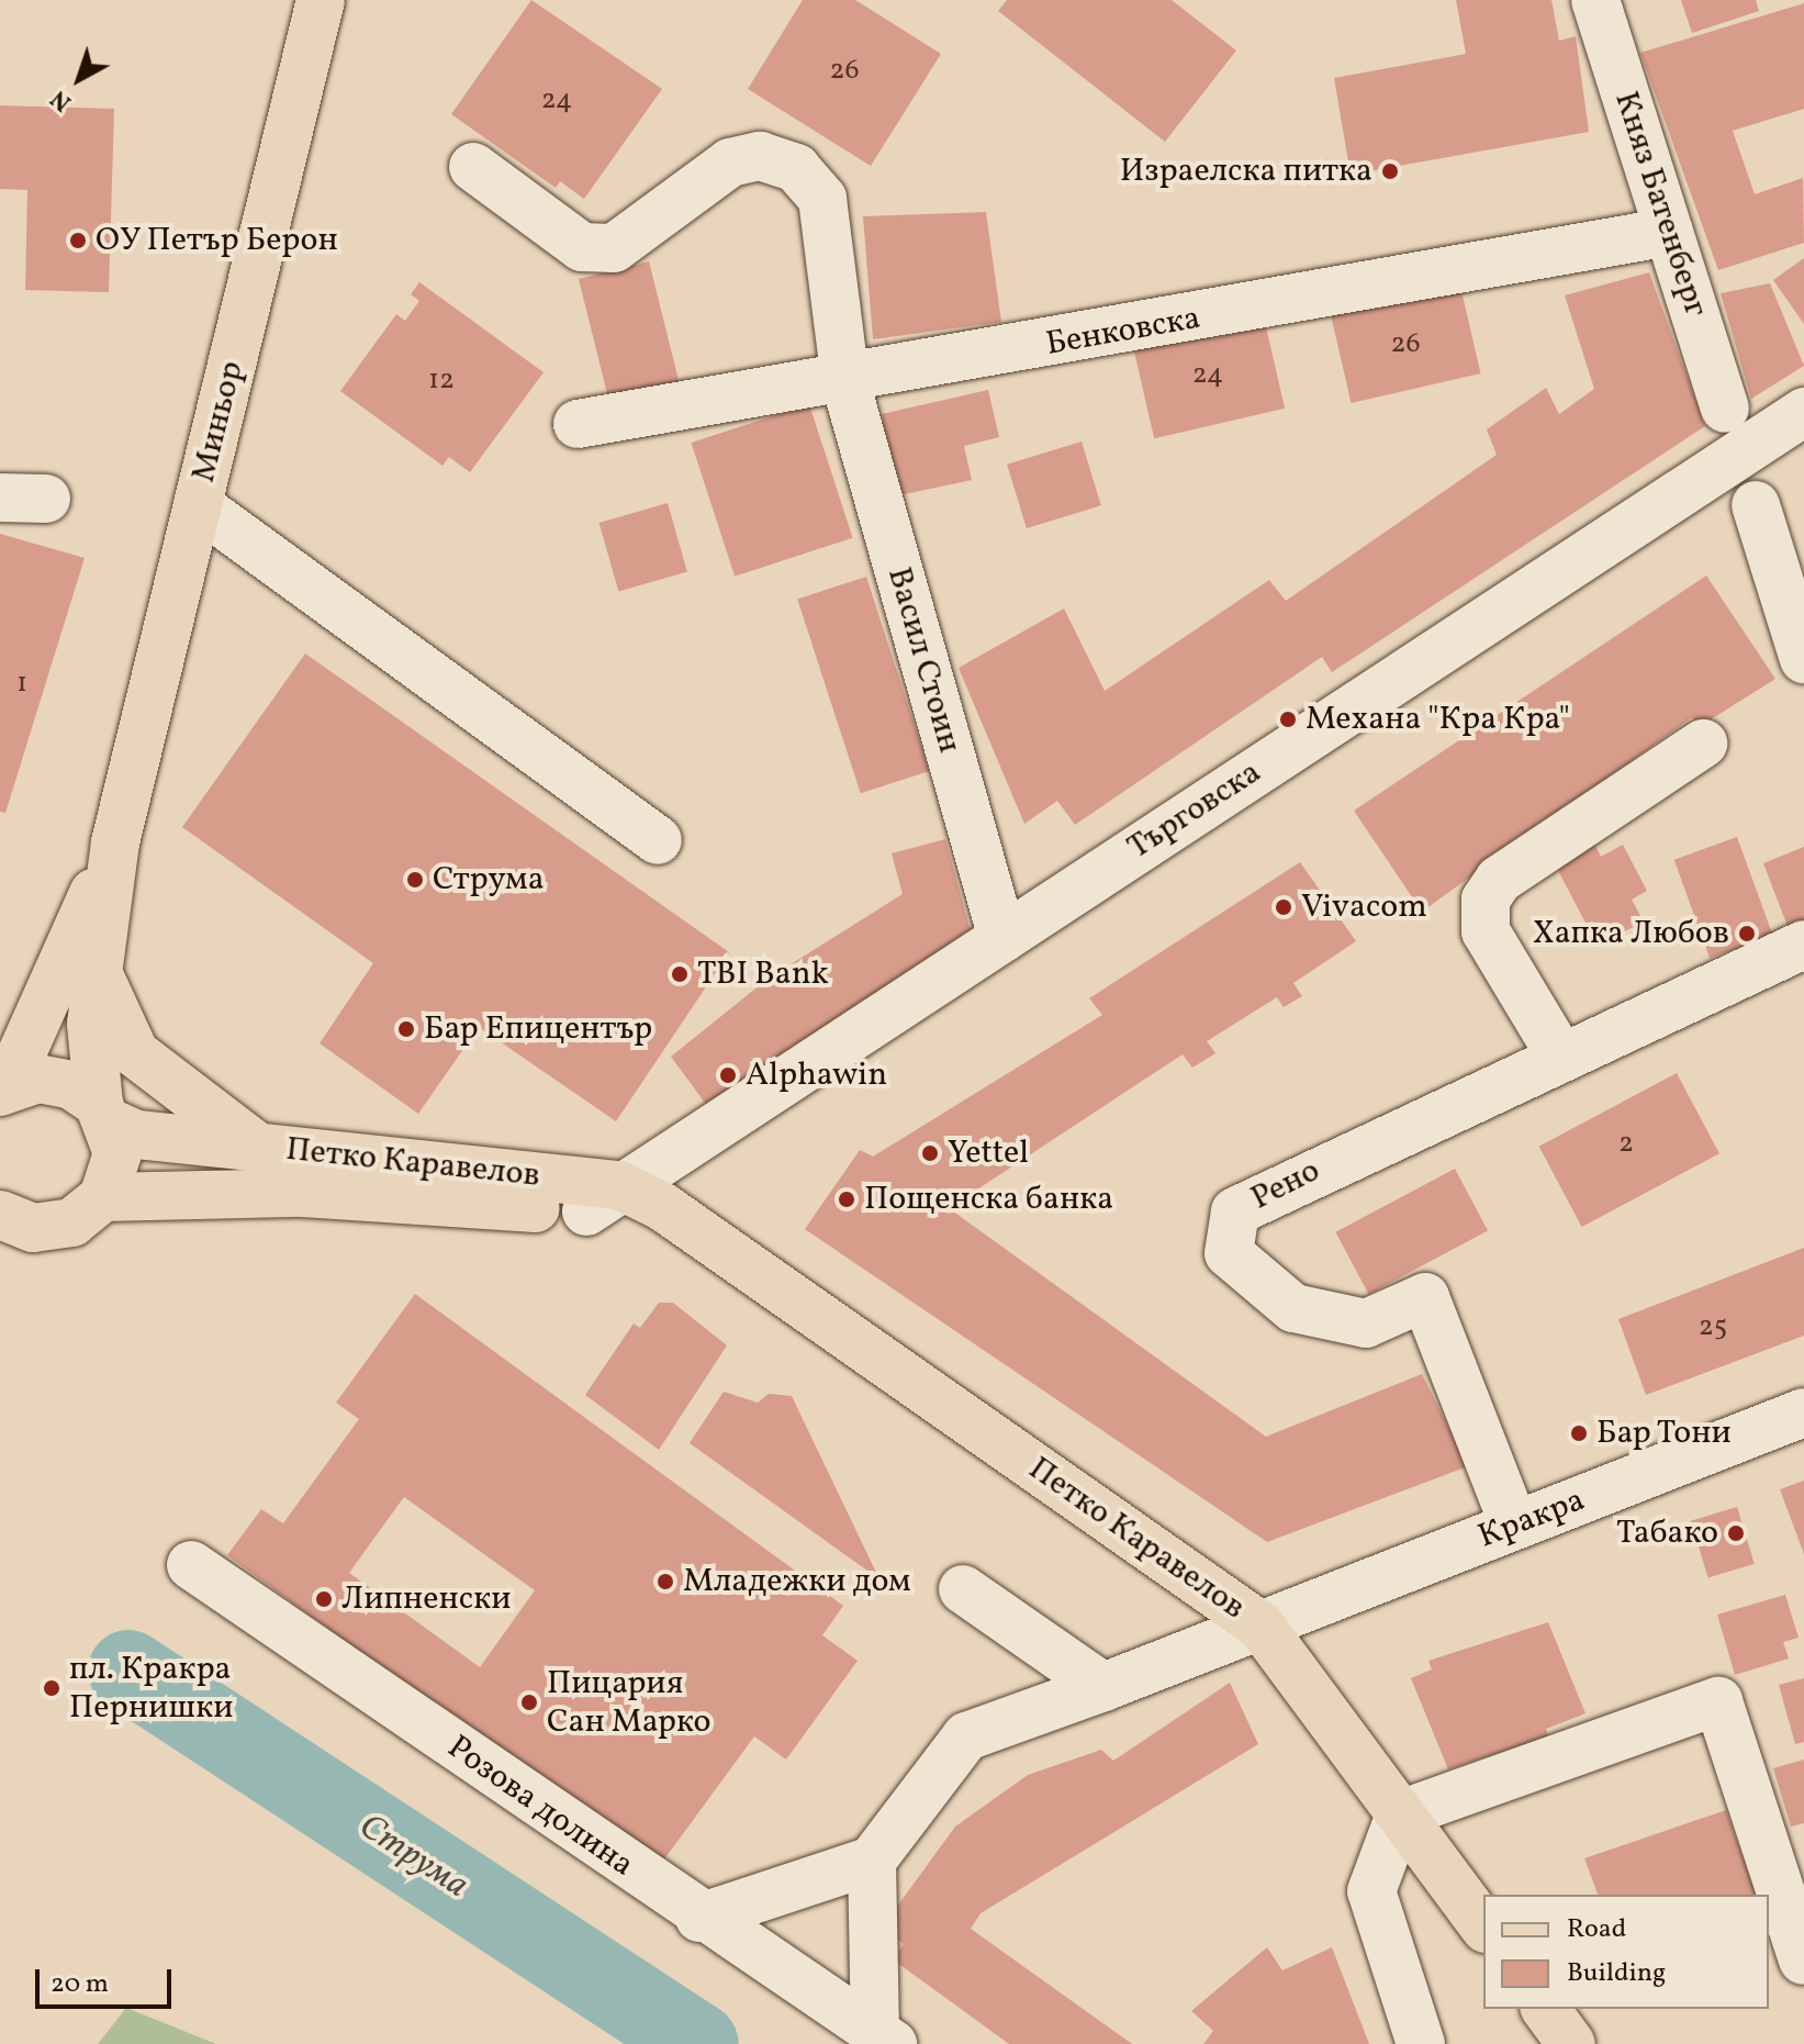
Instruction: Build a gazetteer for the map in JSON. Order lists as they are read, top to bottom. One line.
{"streets":{"main road":["Миньор","Петко Каравелов"],"street":["Княз Батенберг","Бенковска","Васил Стоин","Търговска","Рено","Кракра","Розова долина"]},"crossings":[["Княз Батенберг","Бенковска"],["Бенковска","Васил Стоин"],["Миньор","Петко Каравелов"],["Васил Стоин","Търговска"],["Търговска","Петко Каравелов"],["Петко Каравелов","Кракра"],["Рено","Кракра"]],"water":["Струма"],"places":["Израелска питка","ОУ Петър Берон","Механа \"Кра Кра\"","Струма","Vivacom","Хапка Любов","TBI Bank","Бар Епицентър","Alphawin","Yettel","Пощенска банка","Бар Тони","Табако","Младежки дом","Липненски","пл. Кракра Пернишки","Пицария Сан Марко"],"house_numbers":["26","24","26","24","12","1","2","25"],"legend":["Road","Building"],"scale_bar":"20 m","north":"bottom left"}
